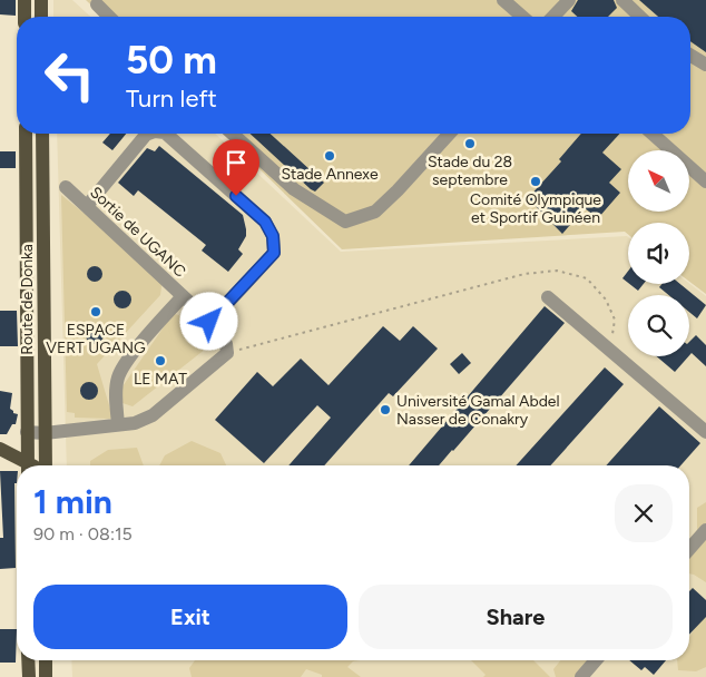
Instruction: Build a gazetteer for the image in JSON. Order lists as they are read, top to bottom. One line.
{"streets":{"main road":["Route de Donka"],"lane":["Sortie de UGANC"]},"places":["Stade du 28 septembre","Stade Annexe","Comité Olympique et Sportif Guinéen","ESPACE VERT UGANG","LE MAT","Université Gamal Abdel Nasser de Conakry"],"north":"top left","page":{"turn":["50 m","Turn left"],"heading":["1 min","90 m · 08:15"],"buttons":["Exit","Share"]}}
